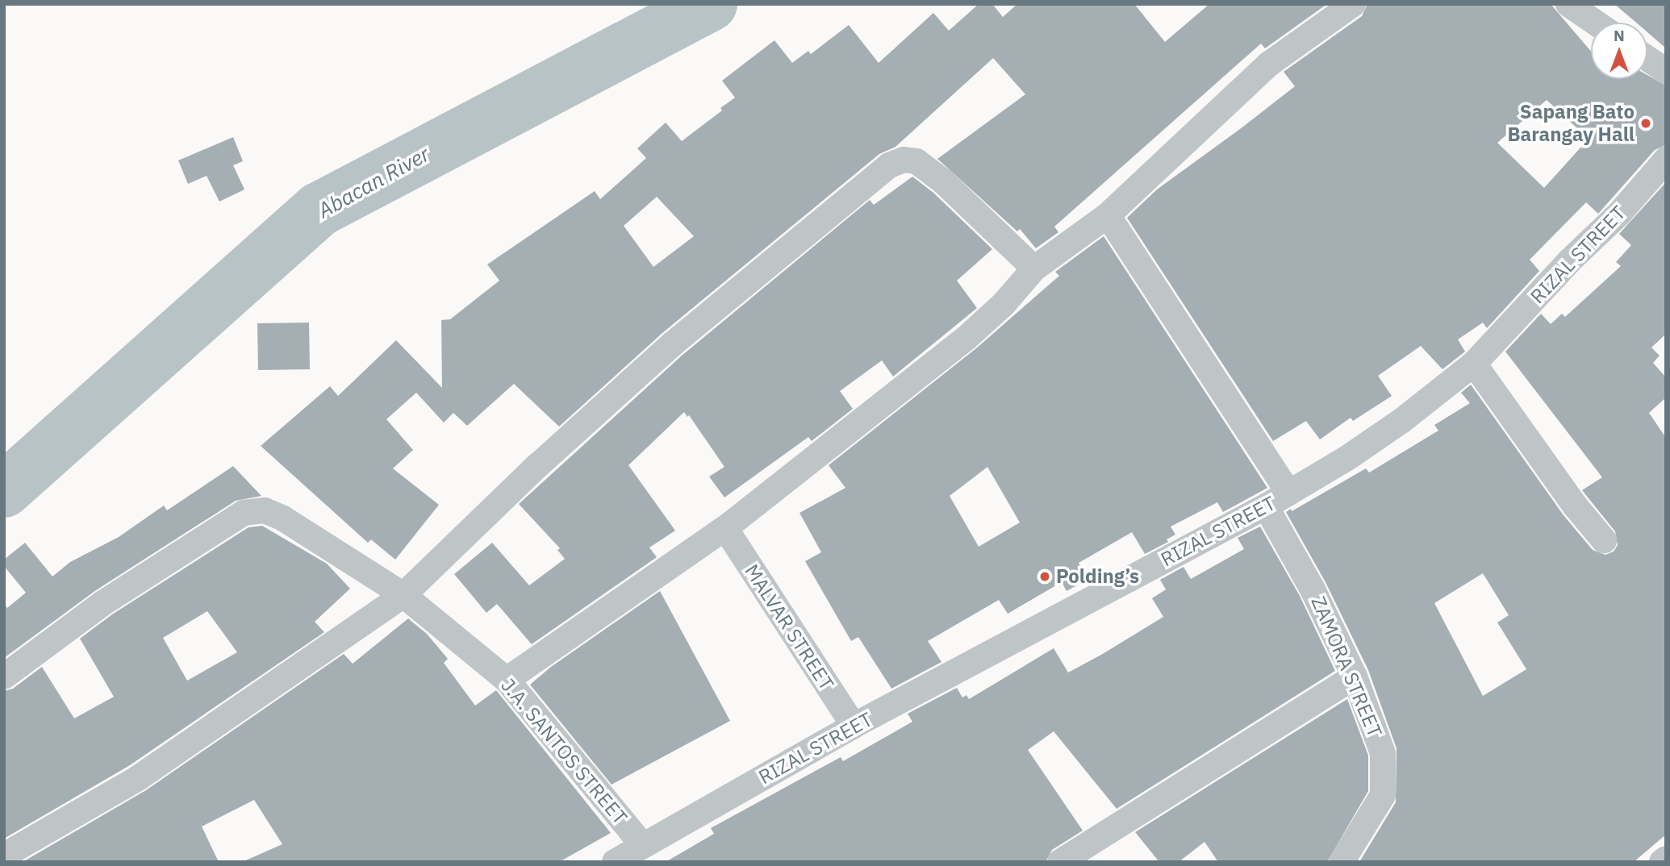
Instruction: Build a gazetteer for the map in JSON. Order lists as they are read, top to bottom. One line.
{"streets":{"street":["RIZAL STREET","MALVAR STREET","ZAMORA STREET","J.A. SANTOS STREET"]},"crossings":[["RIZAL STREET","MALVAR STREET"],["RIZAL STREET","ZAMORA STREET"],["RIZAL STREET","J.A. SANTOS STREET"]],"water":["Abacan River"],"places":["Sapang Bato Barangay Hall","Polding’s"],"north":"top"}
